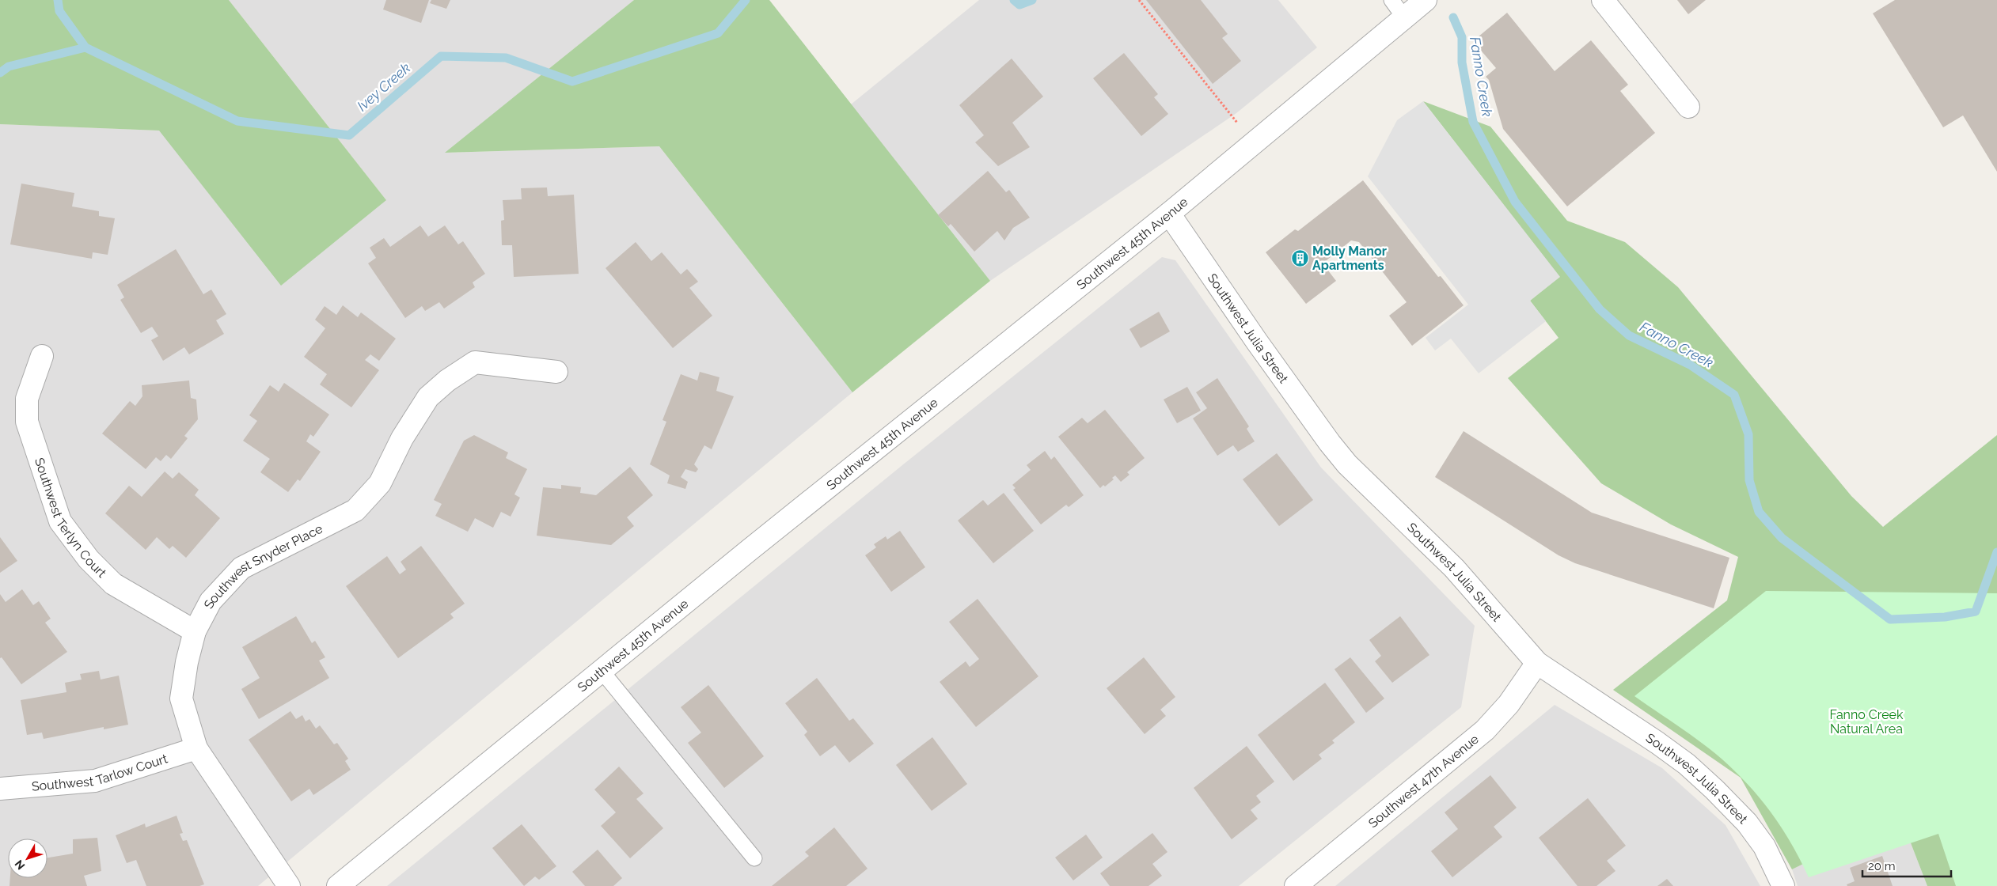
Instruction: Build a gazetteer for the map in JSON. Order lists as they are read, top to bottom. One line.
{"streets":{"street":["Southwest 45th Avenue","Southwest Julia Street","Southwest Terlyn Court","Southwest Snyder Place","Southwest Tarlow Court","Southwest 47th Avenue"]},"crossings":[["Southwest 45th Avenue","Southwest Julia Street"],["Southwest Julia Street","Southwest 47th Avenue"],["Southwest Terlyn Court","Southwest Snyder Place"],["Southwest Snyder Place","Southwest Tarlow Court"]],"water":["Fanno Creek","Ivey Creek"],"parks":["Fanno Creek Natural Area"],"places":{"building":["Molly Manor Apartments"]},"scale_bar":"20 m","north":"bottom left"}
